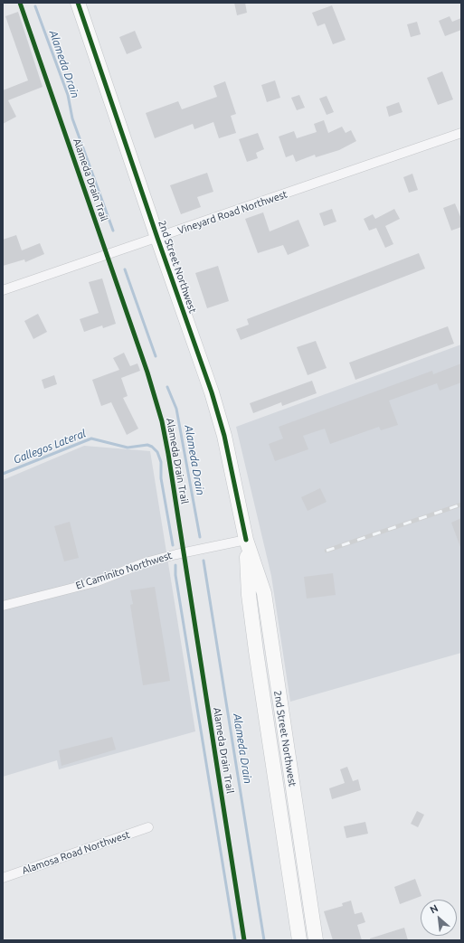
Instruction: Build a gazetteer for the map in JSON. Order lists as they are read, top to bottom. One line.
{"streets":{"main road":["2nd Street Northwest"],"street":["Vineyard Road Northwest","El Caminito Northwest","Alamosa Road Northwest"],"cycle path":["Alameda Drain Trail"]},"crossings":[["Vineyard Road Northwest","2nd Street Northwest"],["2nd Street Northwest","El Caminito Northwest"]],"water":["Alameda Drain","Gallegos Lateral"],"north":"top left"}
